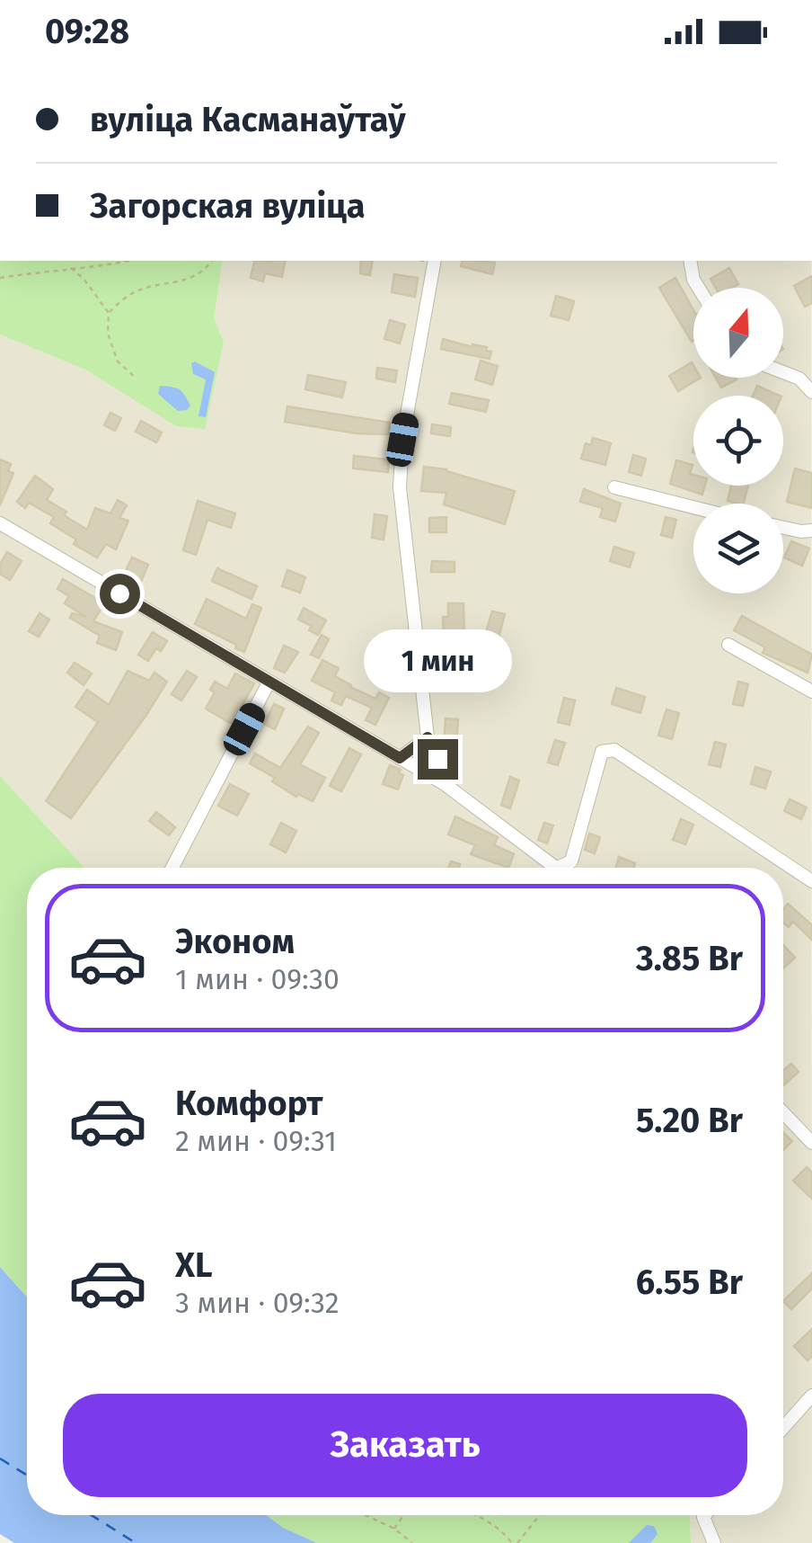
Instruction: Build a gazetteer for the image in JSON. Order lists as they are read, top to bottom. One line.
{"north":"top","page":{"status":"09:28","banner":["вуліца Касманаўтаў","Загорская вуліца"],"bubble":"1 мин","list":[{"name":"Эконом","note":"1 мин · 09:30","value":"3.85 Br"},{"name":"Комфорт","note":"2 мин · 09:31","value":"5.20 Br"},{"name":"XL","note":"3 мин · 09:32","value":"6.55 Br"}],"buttons":"Заказать"}}
